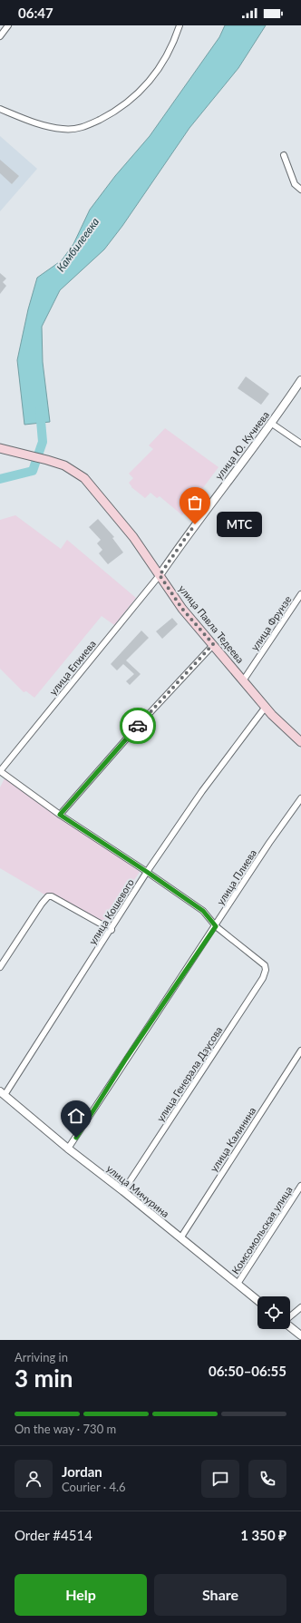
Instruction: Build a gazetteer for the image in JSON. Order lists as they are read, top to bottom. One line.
{"streets":{"main road":["улица Павла Тедеева"],"street":["улица Ю. Кучиева","улица Фрунзе","улица Епхиева","улица Плиева","улица Кошевого","улица Генерала Дзусова","улица Калинина","улица Мичурина","Комсомольская улица"]},"crossings":[["улица Ю. Кучиева","улица Павла Тедеева"],["улица Ю. Кучиева","улица Епхиева"],["улица Фрунзе","улица Павла Тедеева"],["улица Павла Тедеева","улица Епхиева"],["улица Павла Тедеева","улица Кошевого"],["улица Плиева","улица Генерала Дзусова"],["улица Плиева","улица Мичурина"],["улица Кошевого","улица Мичурина"],["улица Генерала Дзусова","улица Мичурина"],["улица Калинина","улица Мичурина"],["улица Мичурина","Комсомольская улица"]],"water":["Камбилеевка"],"places":["МТС"],"page":{"status":"06:47","bubble":"МТС","heading":["3 min","Arriving in","06:50–06:55"],"panel":["Jordan","Courier · 4.6","Order #4514","1 350 ₽"],"bar":"On the way · 730 m","buttons":["Help","Share"]}}
